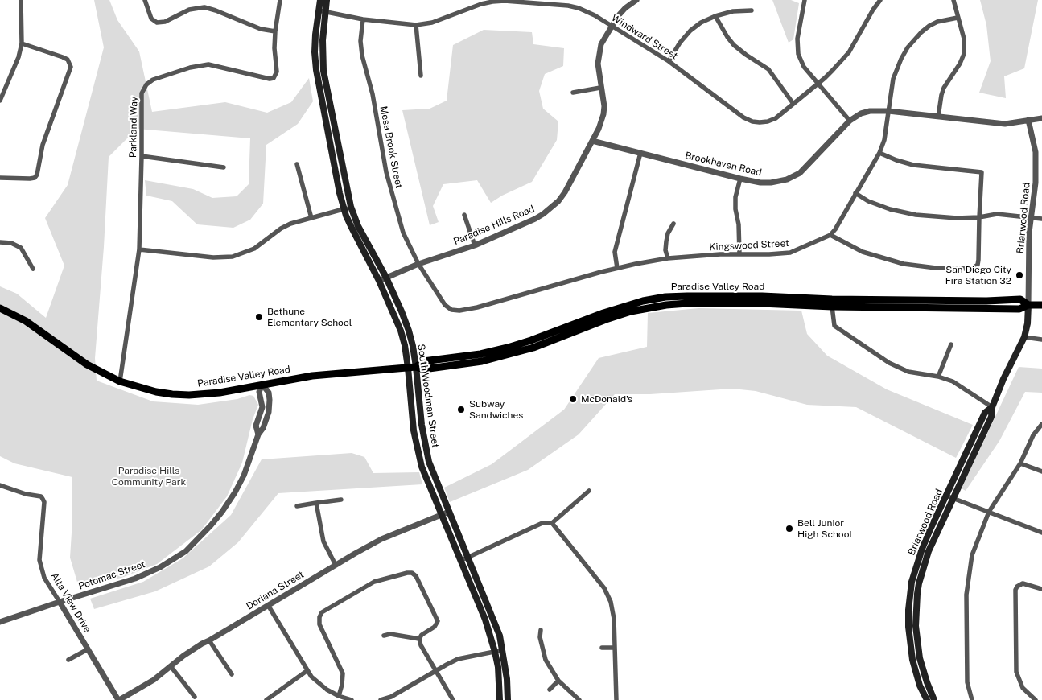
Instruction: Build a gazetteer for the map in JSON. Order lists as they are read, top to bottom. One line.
{"streets":{"main road":["Briarwood Road","Paradise Valley Road","South Woodman Street"],"street":["Windward Street","Parkland Way","Mesa Brook Street","Brookhaven Road","Paradise Hills Road","Kingswood Street","Potomac Street","Doriana Street","Alta View Drive"]},"crossings":[["Windward Street","Mesa Brook Street"],["Windward Street","Paradise Hills Road"],["Windward Street","South Woodman Street"],["Parkland Way","Paradise Valley Road"],["Mesa Brook Street","Paradise Hills Road"],["Mesa Brook Street","Kingswood Street"],["Brookhaven Road","Briarwood Road"],["Brookhaven Road","Paradise Hills Road"],["Briarwood Road","Paradise Valley Road"],["Paradise Hills Road","South Woodman Street"],["Paradise Valley Road","South Woodman Street"],["Paradise Valley Road","Potomac Street"],["South Woodman Street","Doriana Street"],["Potomac Street","Alta View Drive"],["Doriana Street","Alta View Drive"]],"parks":["Paradise Hills Community Park"],"places":["San Diego City Fire Station 32","Bethune Elementary School","McDonald's","Subway Sandwiches","Bell Junior High School"]}
